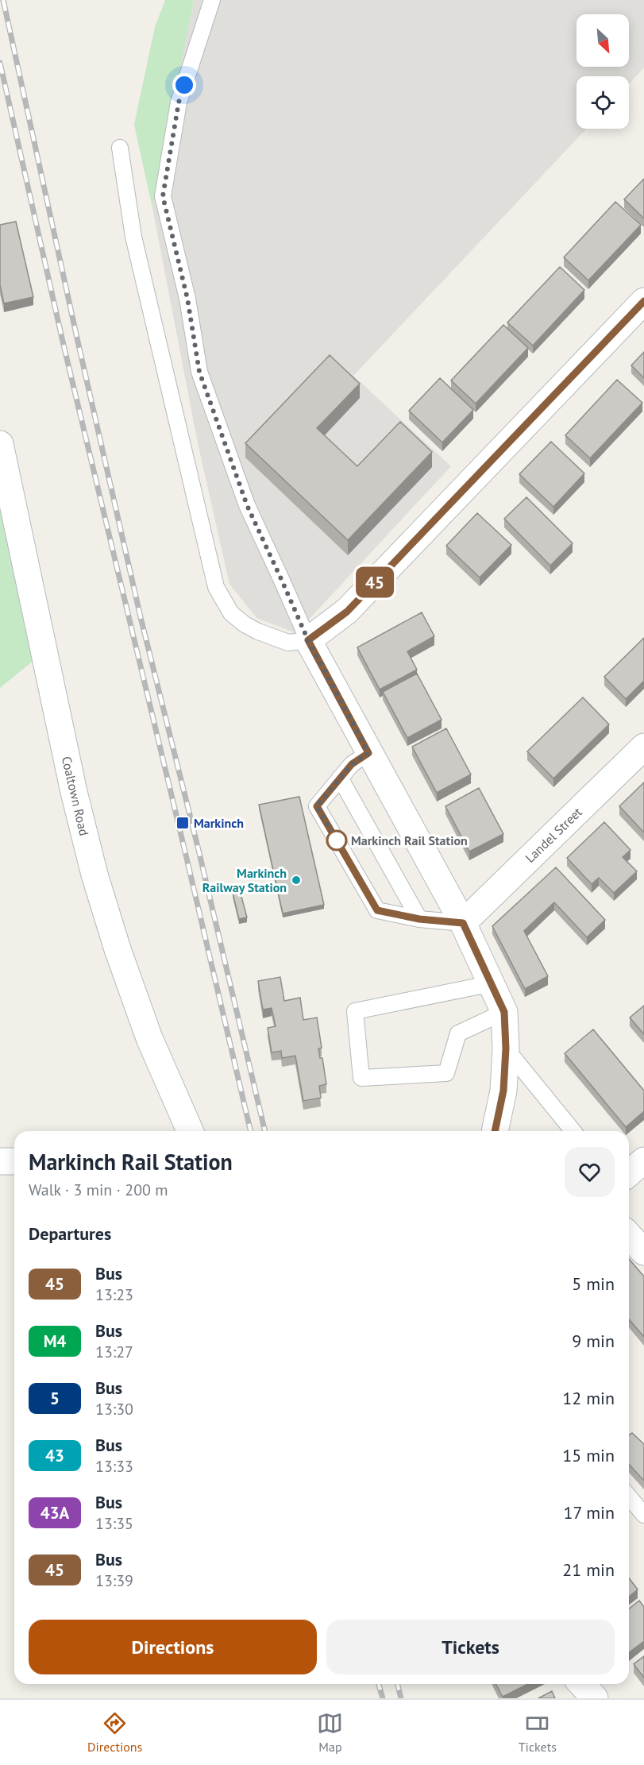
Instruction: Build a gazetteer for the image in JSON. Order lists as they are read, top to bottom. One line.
{"streets":{"street":["Coaltown Road","Landel Street"]},"places":{"transit":["Markinch"],"other":["Markinch Rail Station","Markinch Railway Station"]},"lines":["bus line 45"],"north":"bottom right","page":{"on_map":"45","heading":[["Markinch Rail Station","Walk · 3 min · 200 m"],"Departures"],"list":[{"mark":"45","name":"Bus","note":"13:23","value":"5 min"},{"mark":"M4","name":"Bus","note":"13:27","value":"9 min"},{"mark":"5","name":"Bus","note":"13:30","value":"12 min"},{"mark":"43","name":"Bus","note":"13:33","value":"15 min"},{"mark":"43A","name":"Bus","note":"13:35","value":"17 min"},{"mark":"45","name":"Bus","note":"13:39","value":"21 min"}],"buttons":["Directions","Tickets"],"tabs":["Directions","Map","Tickets"]}}
